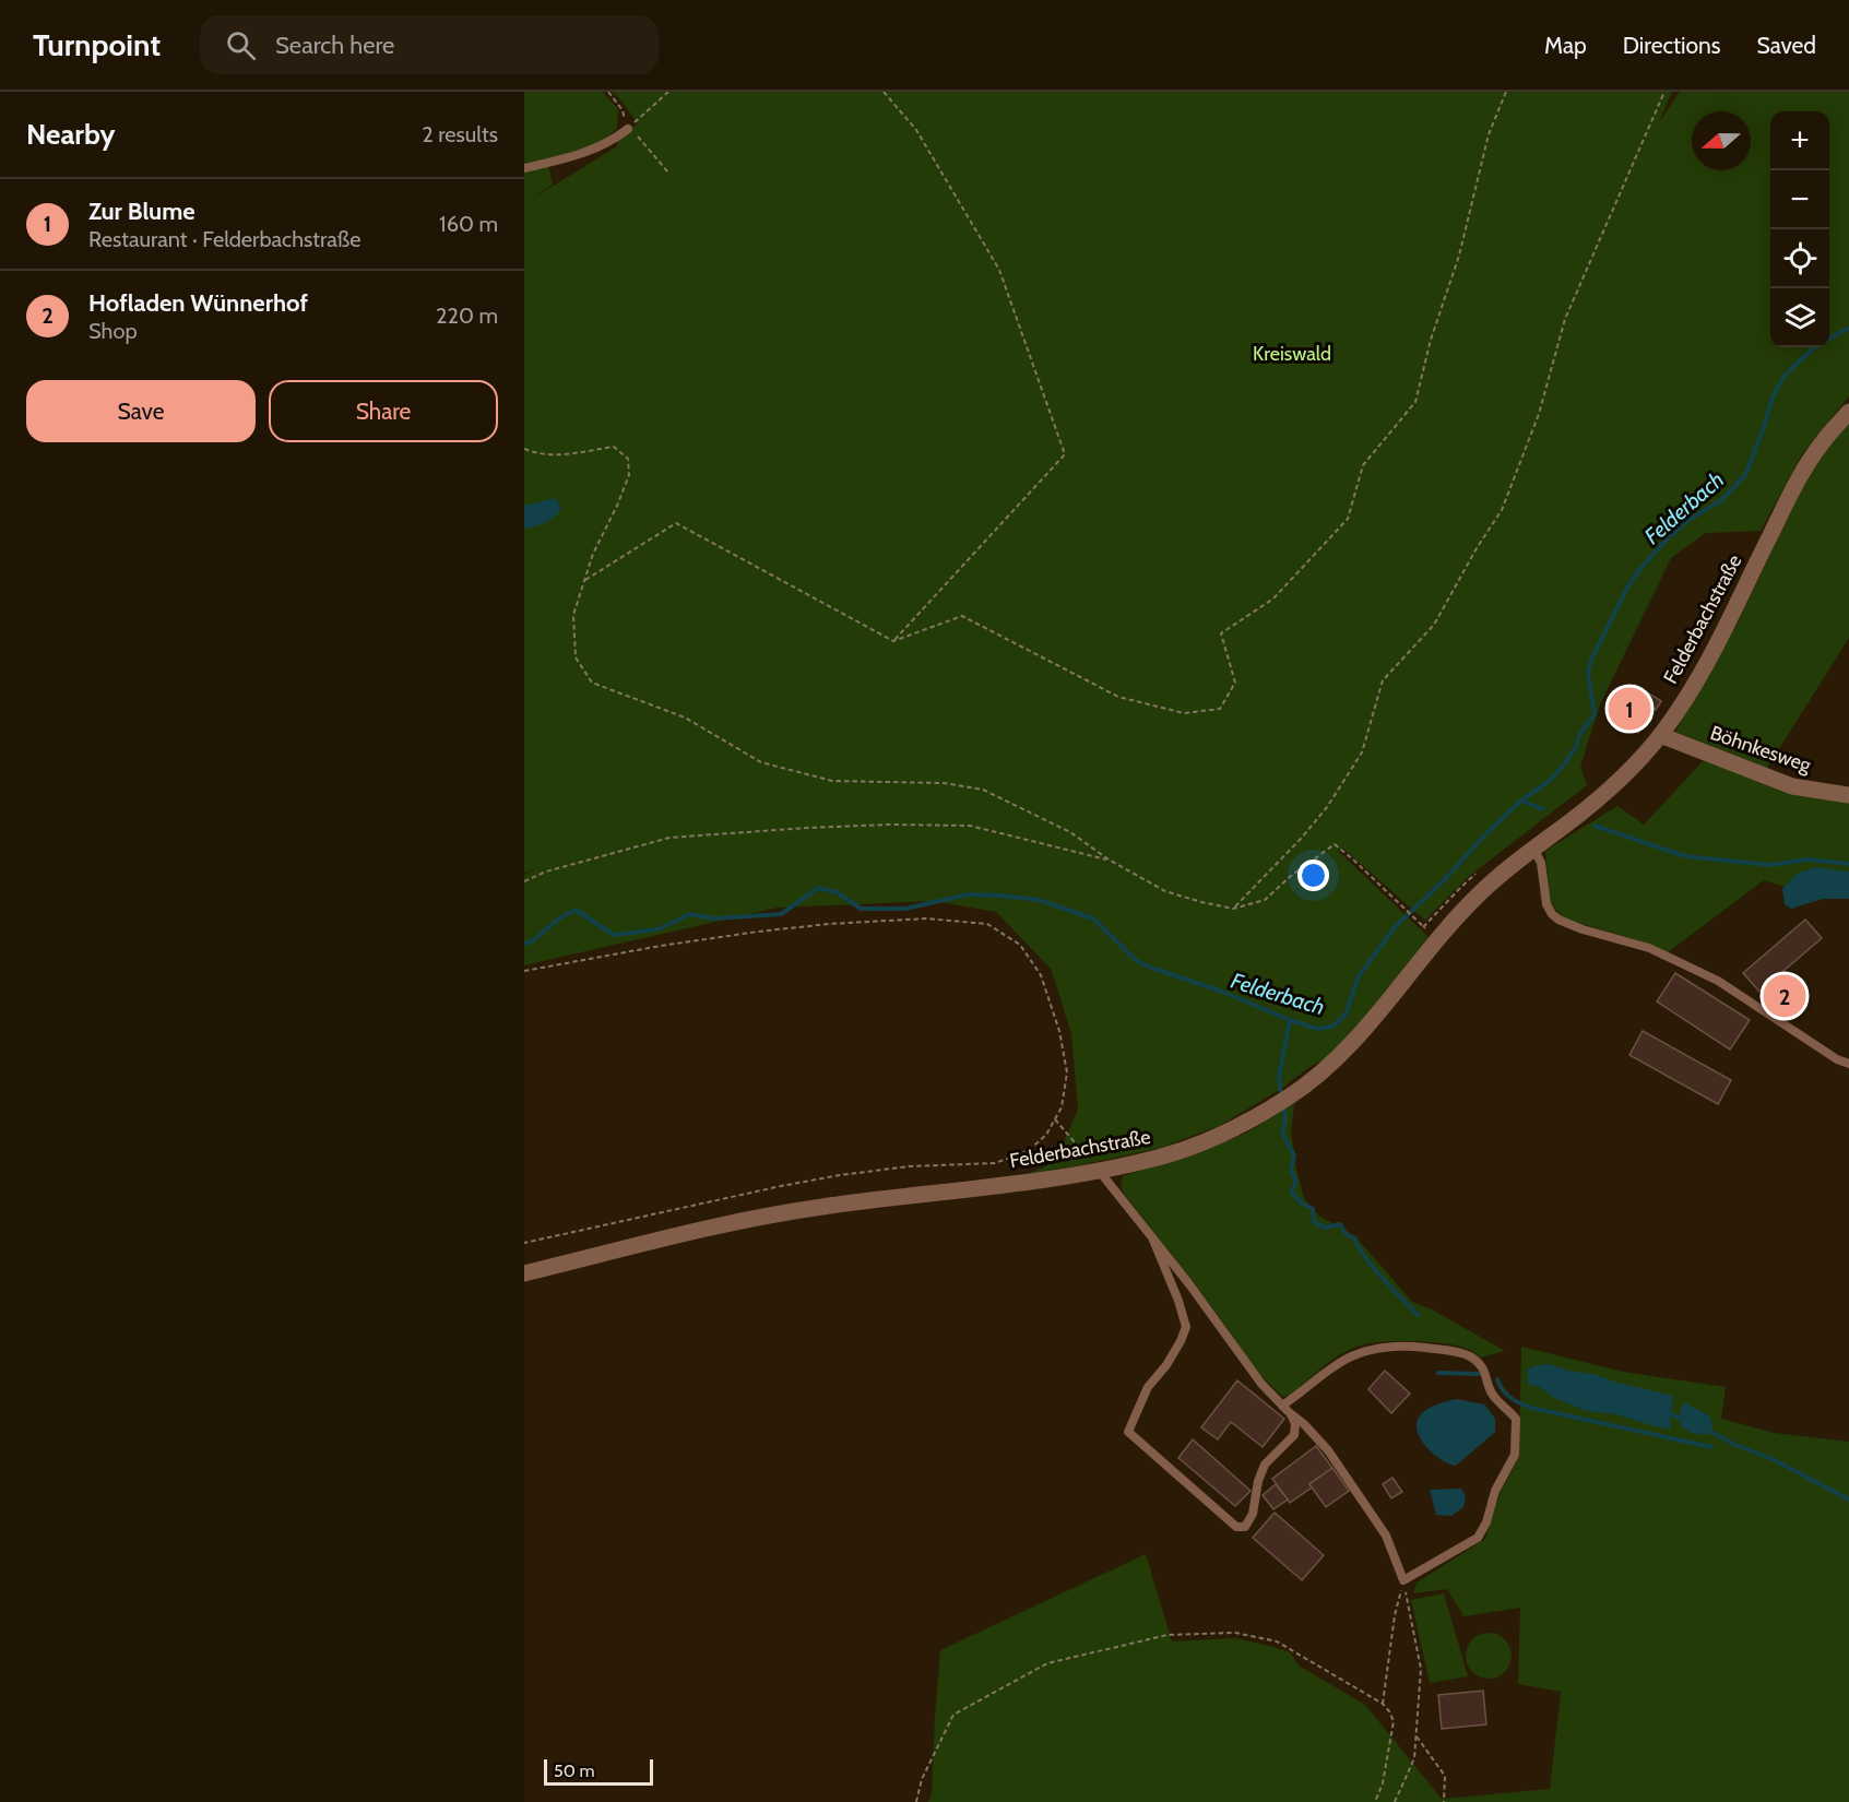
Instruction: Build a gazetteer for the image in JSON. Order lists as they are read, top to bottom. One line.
{"streets":{"street":["Felderbachstraße","Böhnkesweg"]},"crossings":[["Felderbachstraße","Böhnkesweg"]],"water":["Felderbach"],"parks":["Kreiswald"],"scale_bar":"50 m","north":"left","page":{"header":"Turnpoint","search":"Search here","nav":["Map","Directions","Saved"],"heading":["Nearby","2 results"],"map_buttons":["+","−"],"list":[{"mark":"1","name":"Zur Blume","note":"Restaurant · Felderbachstraße","value":"160 m"},{"mark":"2","name":"Hofladen Wünnerhof","note":"Shop","value":"220 m"}],"buttons":["Save","Share"],"pins":["1","2"],"scale":"50 m"}}
